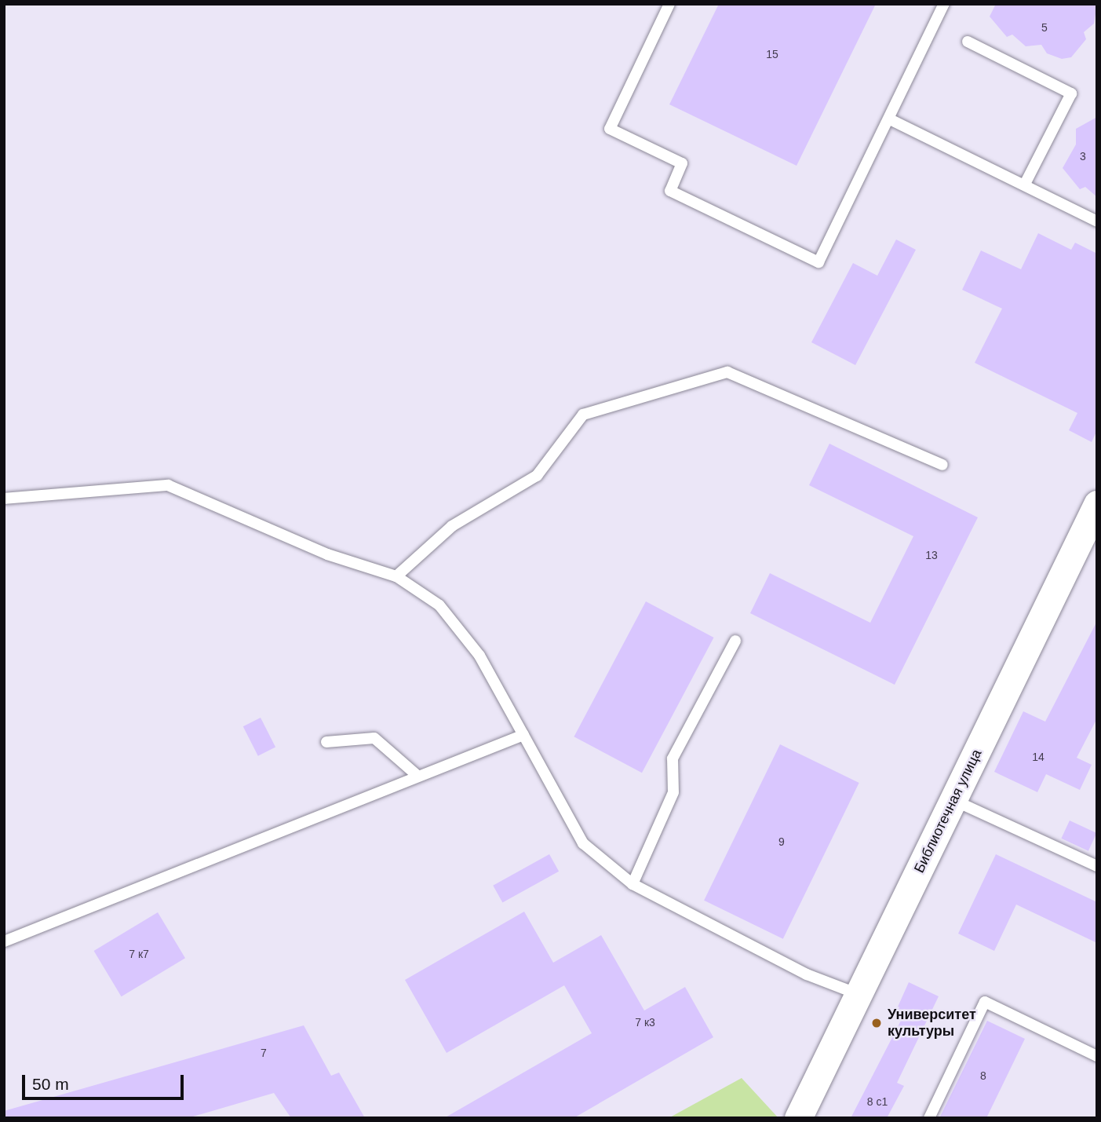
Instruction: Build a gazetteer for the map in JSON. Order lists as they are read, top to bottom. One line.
{"streets":{"street":["Библиотечная улица"]},"places":["Университет культуры"],"house_numbers":["5","15","3","13","14","9","7 к7","7 к3","7","8","8 с1"],"scale_bar":"50 m"}
